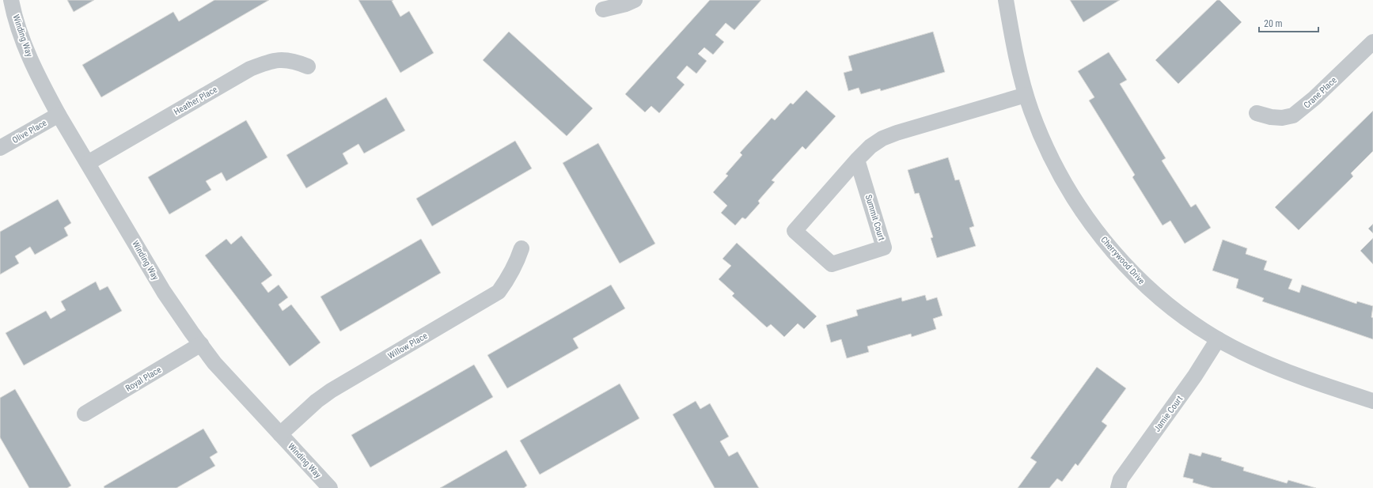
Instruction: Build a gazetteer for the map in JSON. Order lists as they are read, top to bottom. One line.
{"streets":{"street":["Winding Way","Crane Place","Heather Place","Olive Place","Summit Court","Cherrywood Drive","Willow Place","Royal Place","Jamie Court"]},"crossings":[["Winding Way","Heather Place"],["Winding Way","Olive Place"],["Winding Way","Willow Place"],["Winding Way","Royal Place"],["Summit Court","Cherrywood Drive"],["Cherrywood Drive","Jamie Court"]],"scale_bar":"20 m"}
